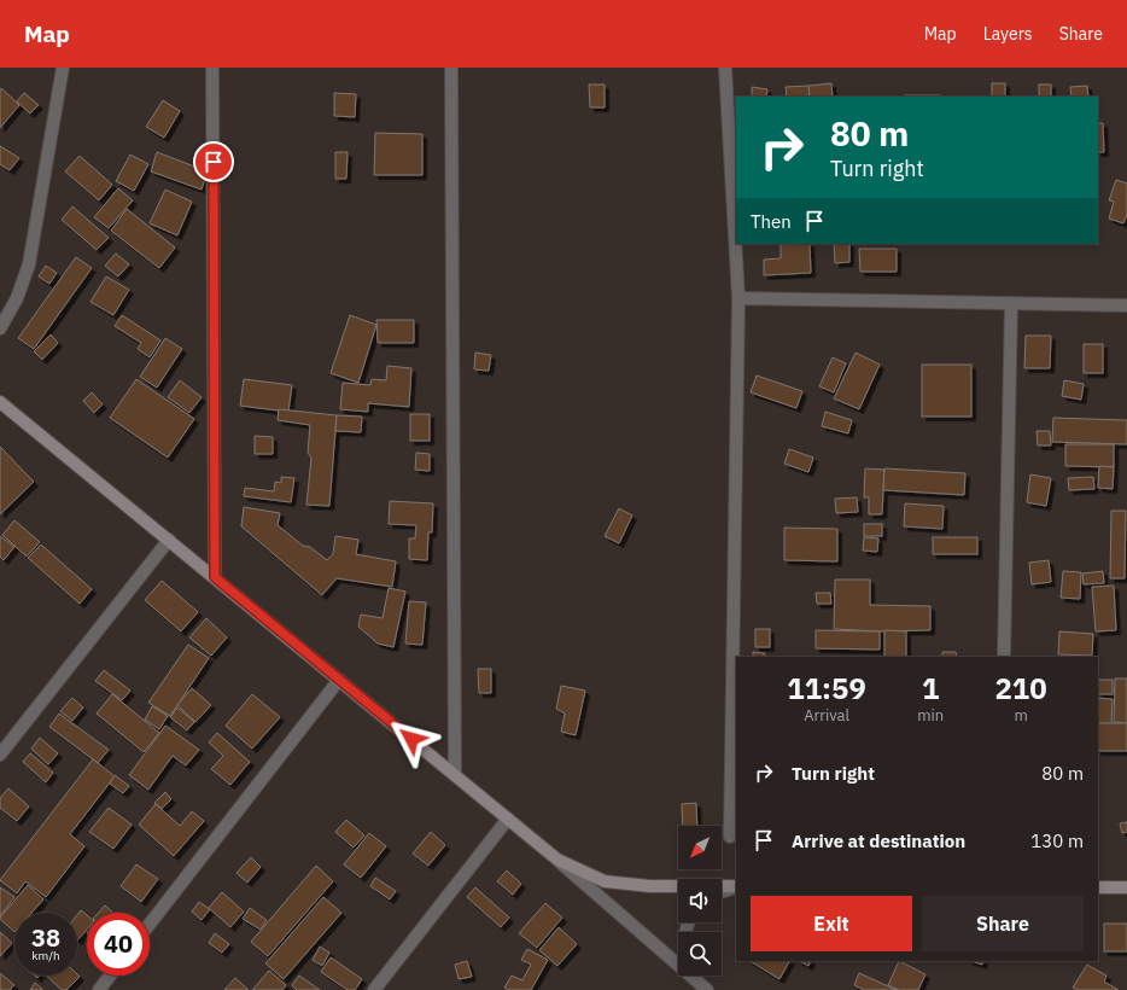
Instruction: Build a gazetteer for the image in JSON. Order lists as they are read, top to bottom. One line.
{"north":"bottom left","page":{"header":"Map","nav":["Map","Layers","Share"],"turn":["80 m","Turn right"],"then":"Then","eta":["11:59","Arrival","1","min","210","m"],"list":[{"name":"Turn right","value":"80 m"},{"name":"Arrive at destination","value":"130 m"}],"buttons":["Exit","Share"],"speed":"38 km/h","limit":"40"}}
